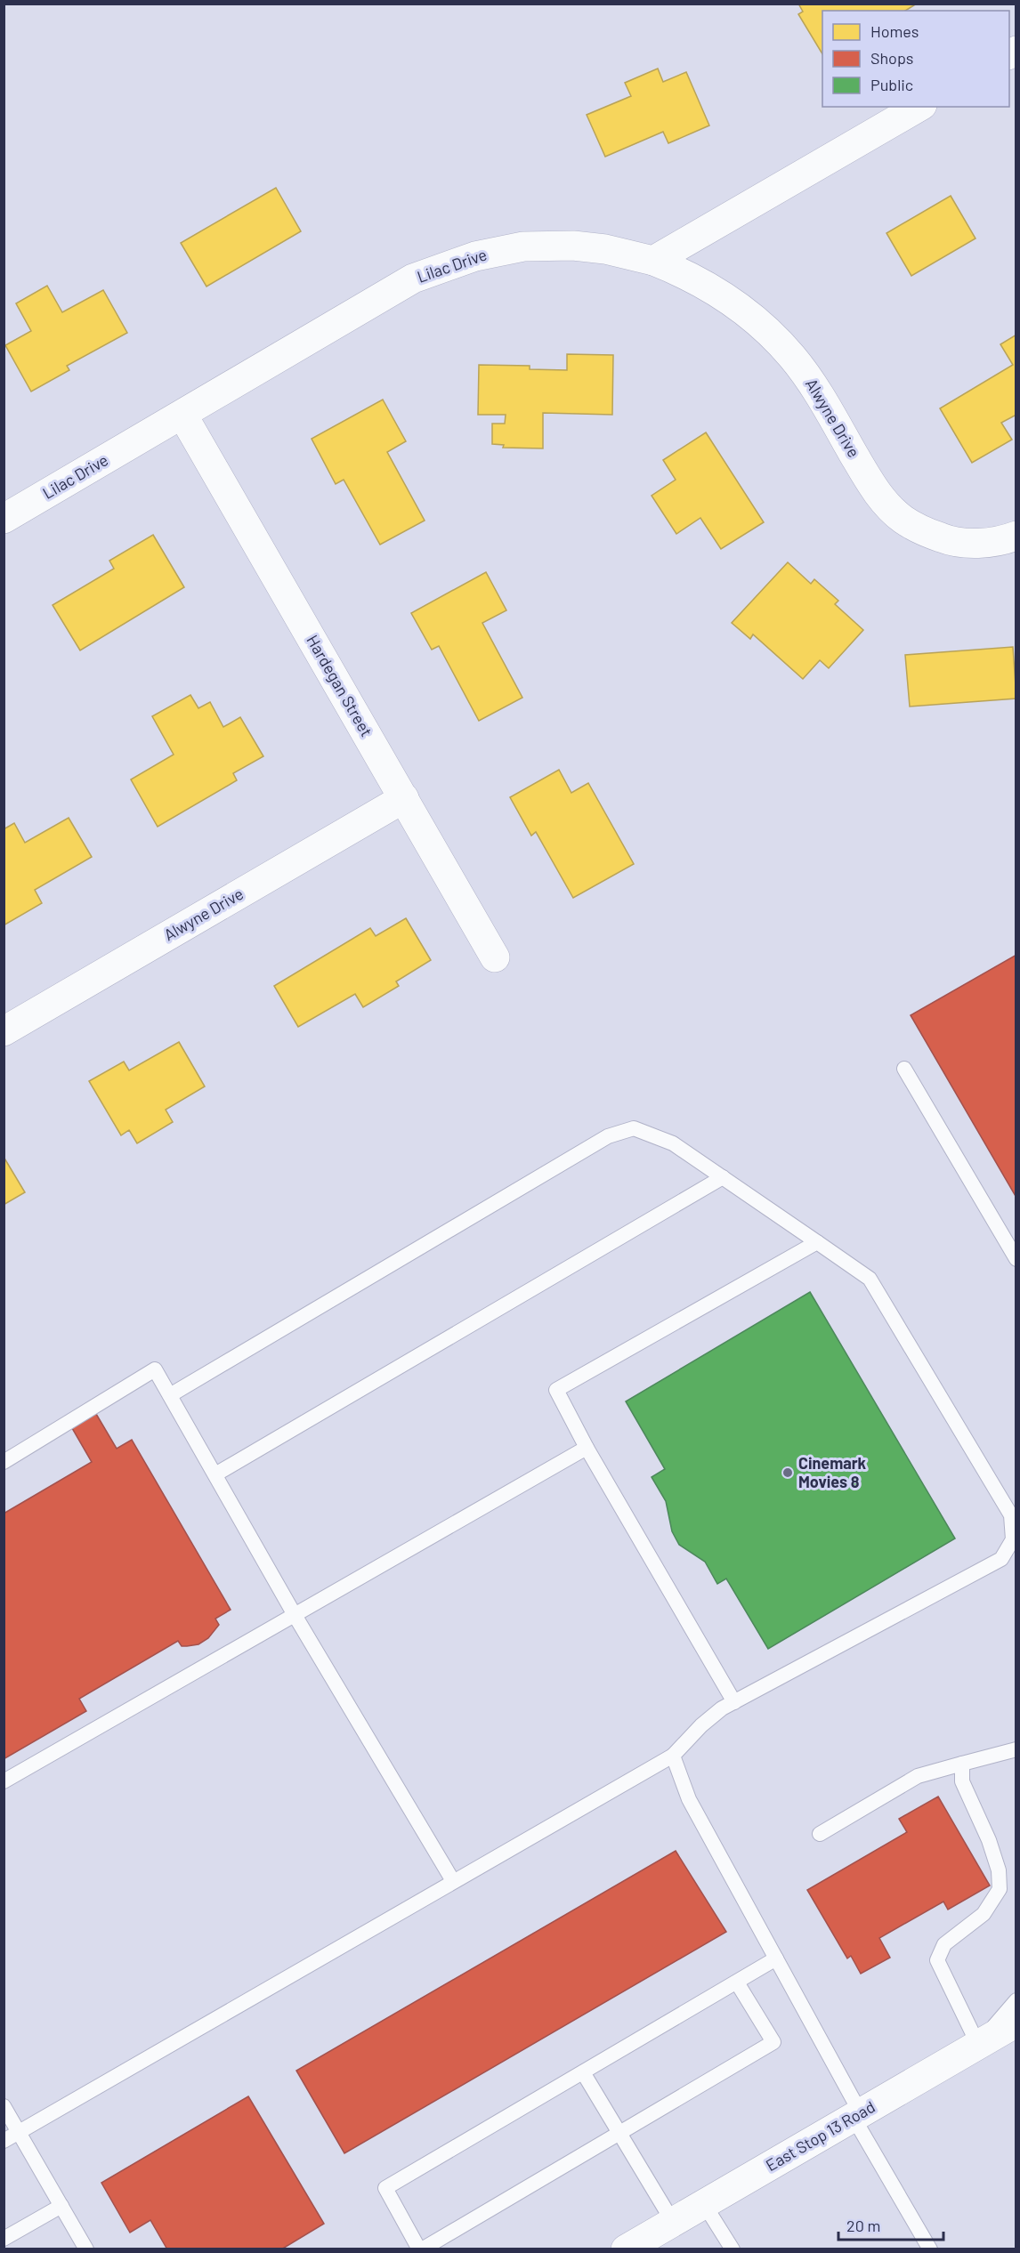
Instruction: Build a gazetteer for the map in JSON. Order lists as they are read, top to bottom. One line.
{"streets":{"street":["Lilac Drive","Alwyne Drive","Hardegan Street","East Stop 13 Road"]},"crossings":[["Lilac Drive","Alwyne Drive"],["Lilac Drive","Hardegan Street"],["Alwyne Drive","Hardegan Street"]],"places":["Cinemark Movies 8"],"legend":["Homes","Shops","Public"],"scale_bar":"20 m"}
